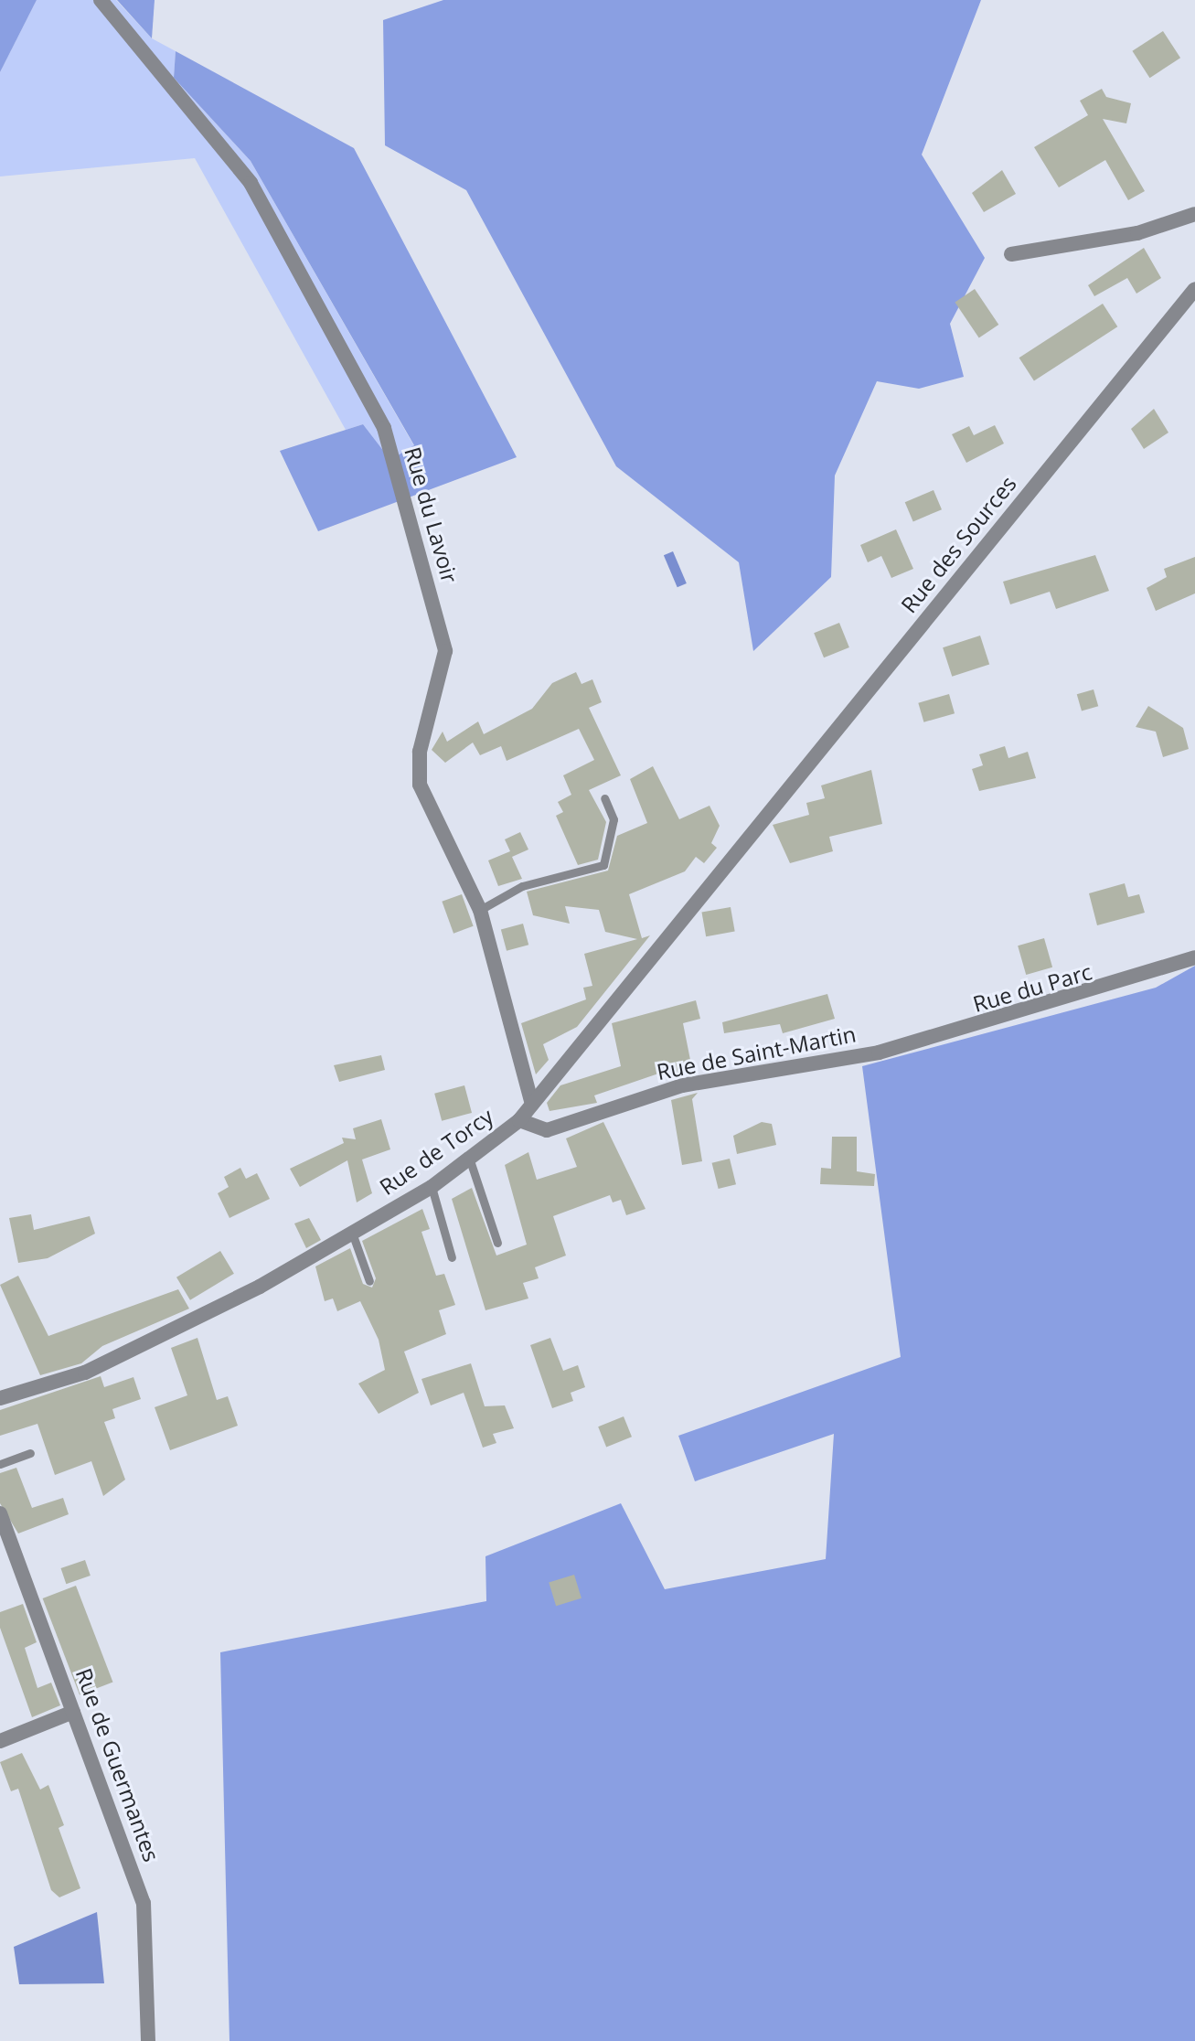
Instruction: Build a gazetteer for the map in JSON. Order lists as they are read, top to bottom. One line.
{"streets":{"street":["Rue du Lavoir","Rue des Sources","Rue du Parc","Rue de Saint-Martin","Rue de Torcy","Rue de Guermantes"]},"crossings":[["Rue du Lavoir","Rue de Torcy"],["Rue des Sources","Rue de Torcy"],["Rue du Parc","Rue de Saint-Martin"],["Rue de Saint-Martin","Rue de Torcy"]]}
